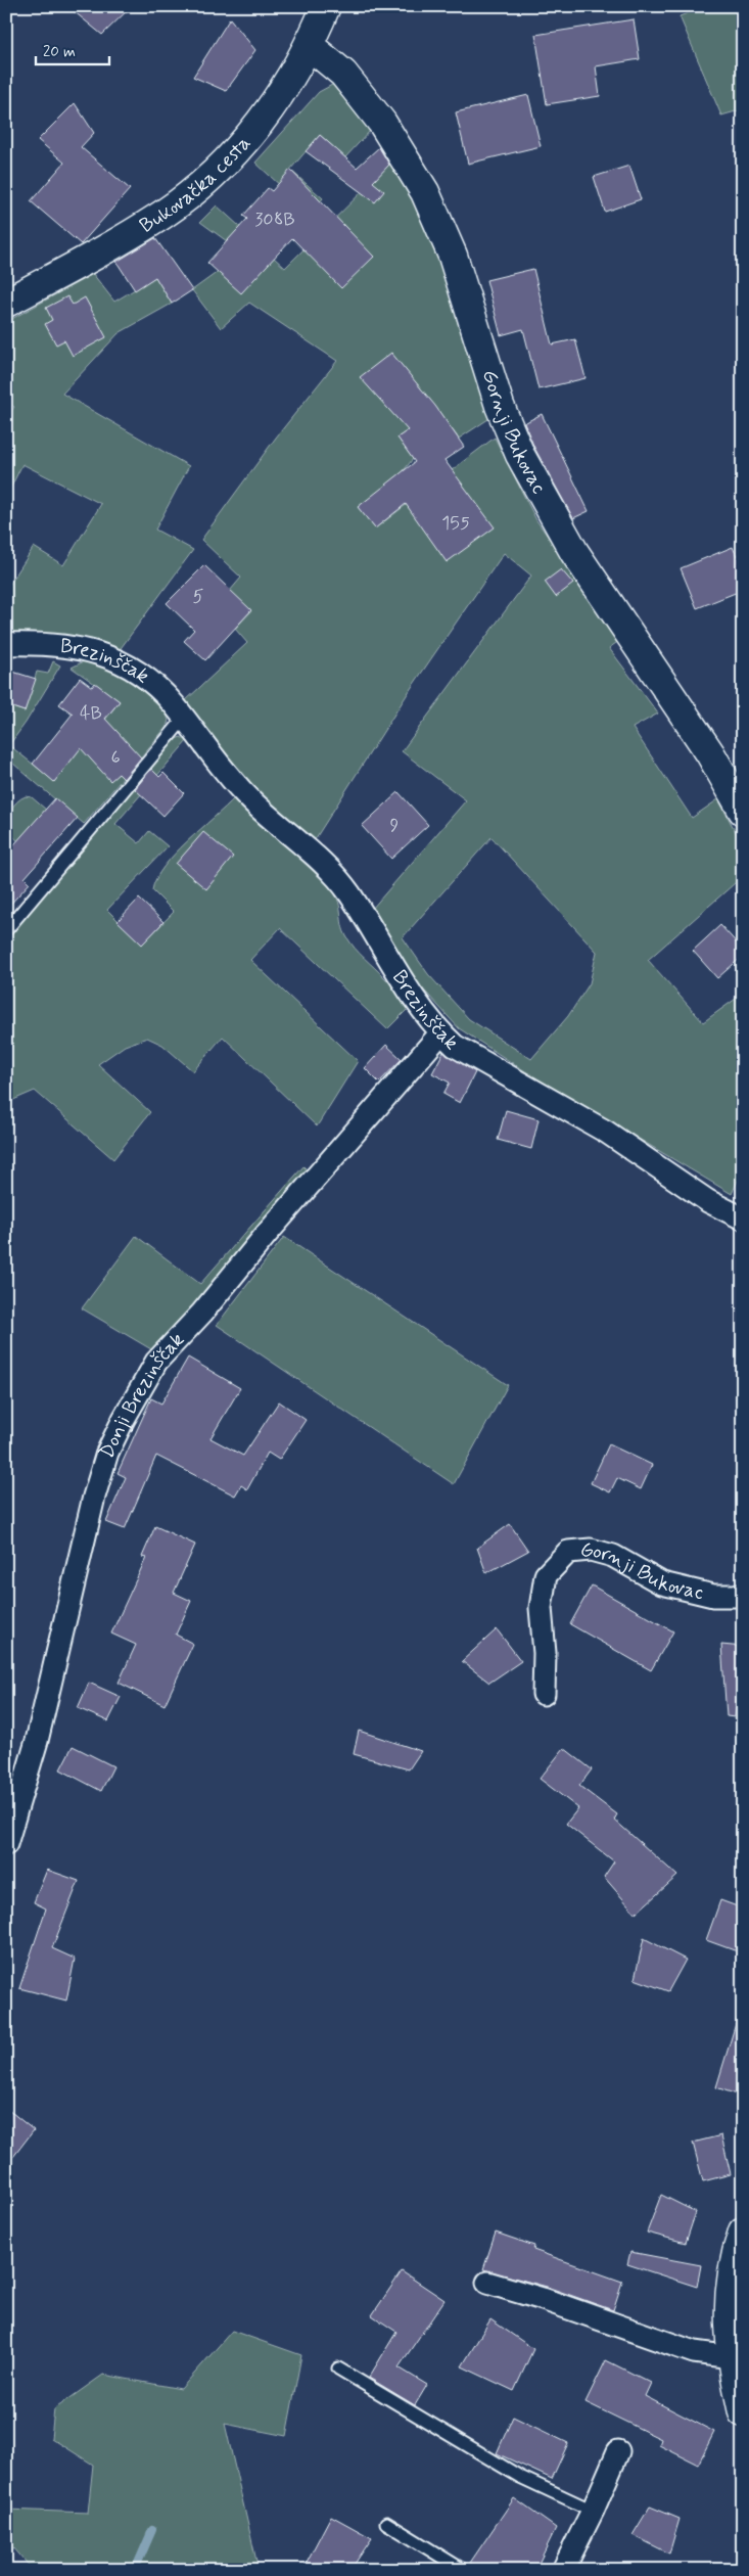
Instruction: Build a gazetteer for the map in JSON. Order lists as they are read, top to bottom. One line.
{"streets":{"street":["Bukovačka cesta","Gornji Bukovac","Brezinščak","Donji Brezinščak"]},"crossings":[["Bukovačka cesta","Gornji Bukovac"],["Brezinščak","Donji Brezinščak"]],"house_numbers":["308B","155","5","4B","6","9"],"scale_bar":"20 m"}
